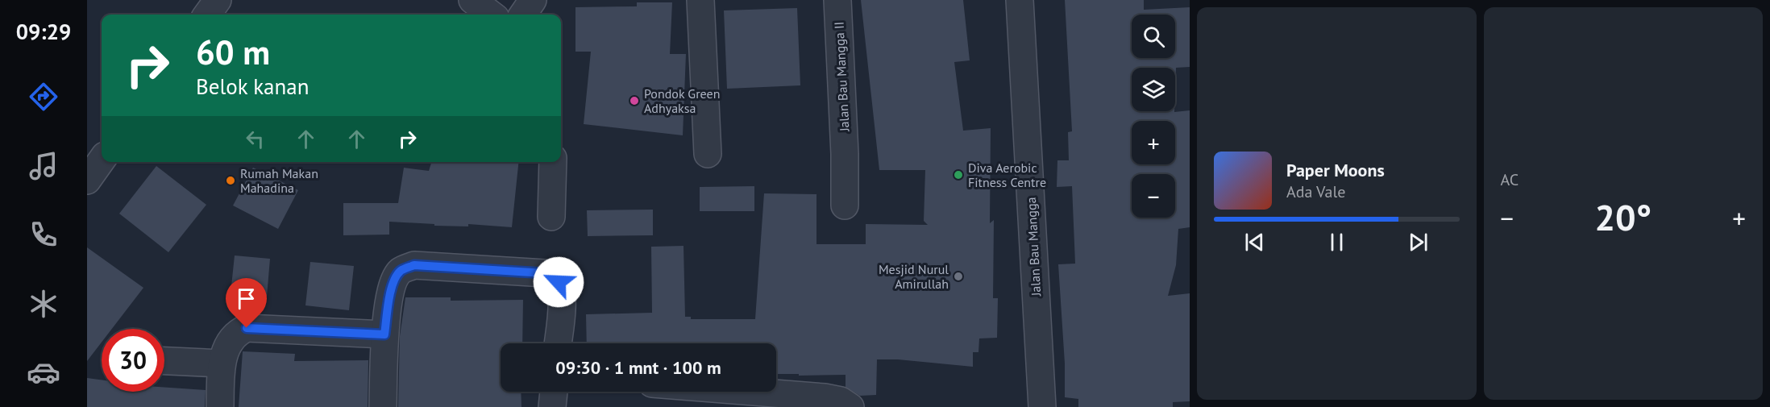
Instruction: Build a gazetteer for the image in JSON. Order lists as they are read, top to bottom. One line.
{"streets":{"street":["Jalan Bau Mangga II","Jalan Bau Mangga"]},"places":["Pondok Green Adhyaksa","Diva Aerobic Fitness Centre","Rumah Makan Mahadina","Mesjid Nurul Amirullah"],"page":{"tabs":"09:29","tile":"AC","map_buttons":["+","−"],"turn":["60 m","Belok kanan"],"song":["Paper Moons","Ada Vale"],"heat":["−","20°","+"],"limit":"30","trip":"09:30 · 1 mnt · 100 m"}}
